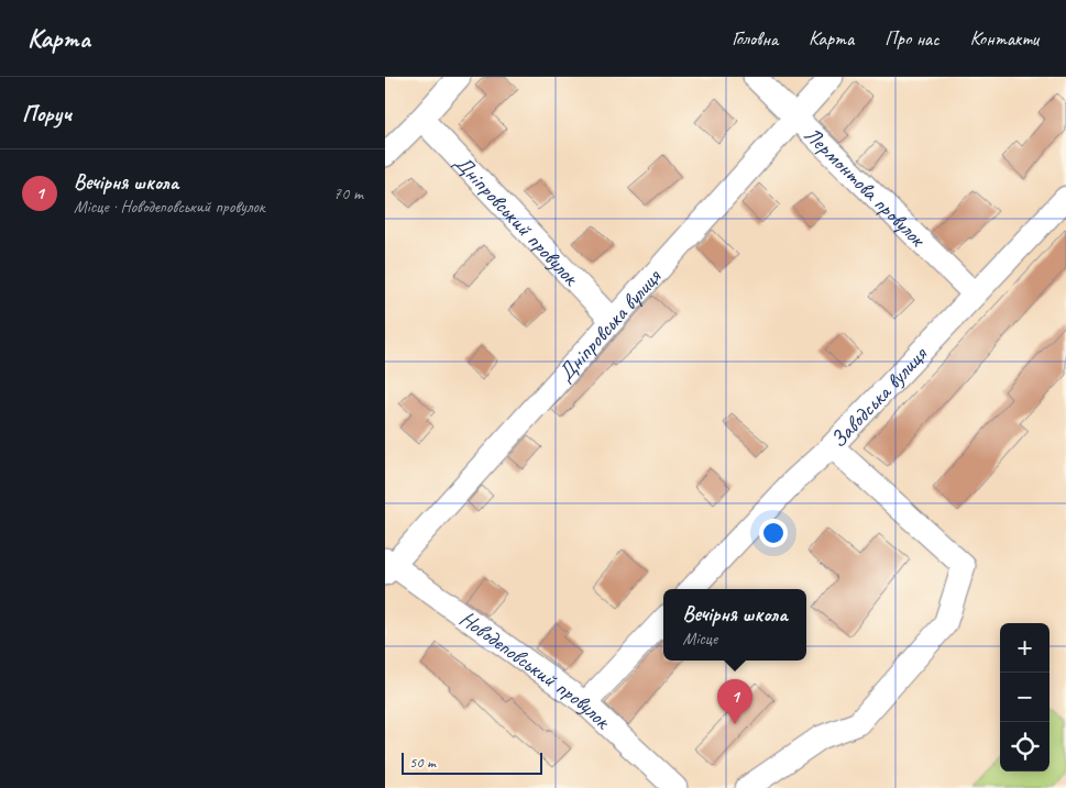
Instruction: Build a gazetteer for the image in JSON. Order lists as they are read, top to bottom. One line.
{"streets":{"street":["Лермонтова провулок","Дніпровський провулок","Дніпровська вулиця","Заводська вулиця","Новодеповський провулок"]},"crossings":[["Лермонтова провулок","Дніпровська вулиця"],["Лермонтова провулок","Заводська вулиця"],["Дніпровський провулок","Дніпровська вулиця"],["Дніпровська вулиця","Новодеповський провулок"]],"scale_bar":"50 m","page":{"header":"Карта","nav":["Головна","Карта","Про нас","Контакти"],"heading":"Поруч","list":[{"mark":"1","name":"Вечірня школа","note":"Місце · Новодеповський провулок","value":"70 m"}],"popup":["Вечірня школа","Місце"],"map_buttons":["+","−"],"pins":"1","scale":"50 m"}}
